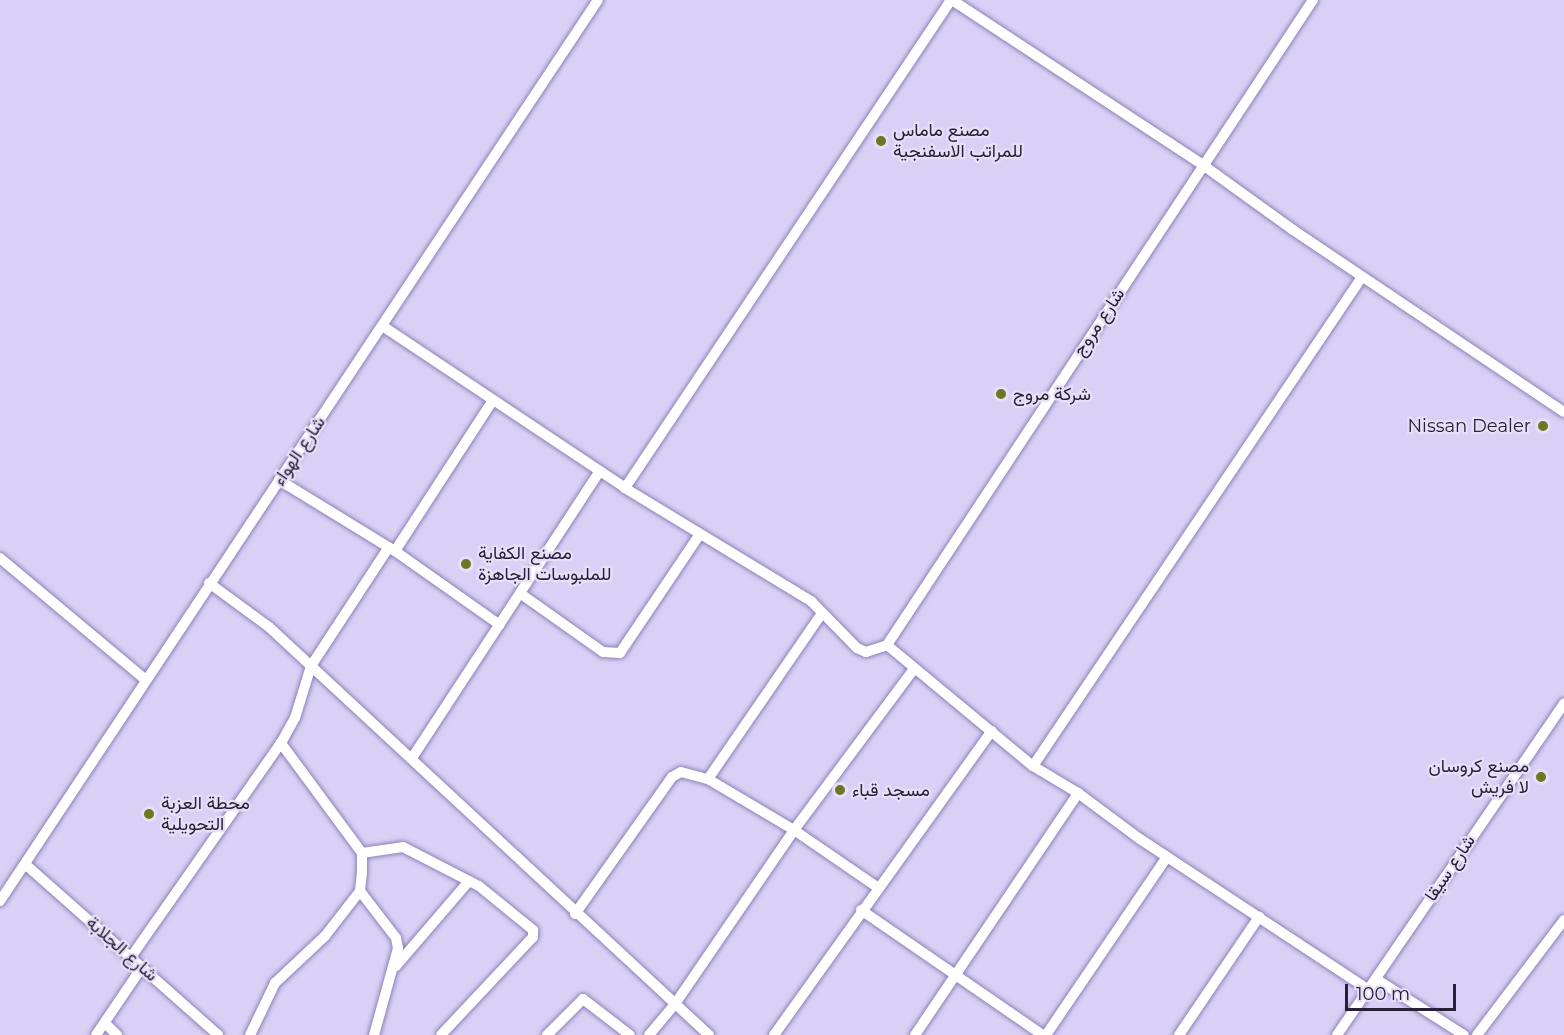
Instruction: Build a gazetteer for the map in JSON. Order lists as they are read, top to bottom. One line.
{"streets":{"street":["شارع مروج","شارع الهواء","شارع سيقا","شارع الجلابة"]},"crossings":[["شارع الهواء","شارع الجلابة"]],"places":["مصنع ماماس للمراتب الاسفنجية","شركة مروج","Nissan Dealer","مصنع الكفاية للملبوسات الجاهزة","مصنع كروسان لا فريش","مسجد قباء","محطة العزبة التحويلية"],"scale_bar":"100 m"}
